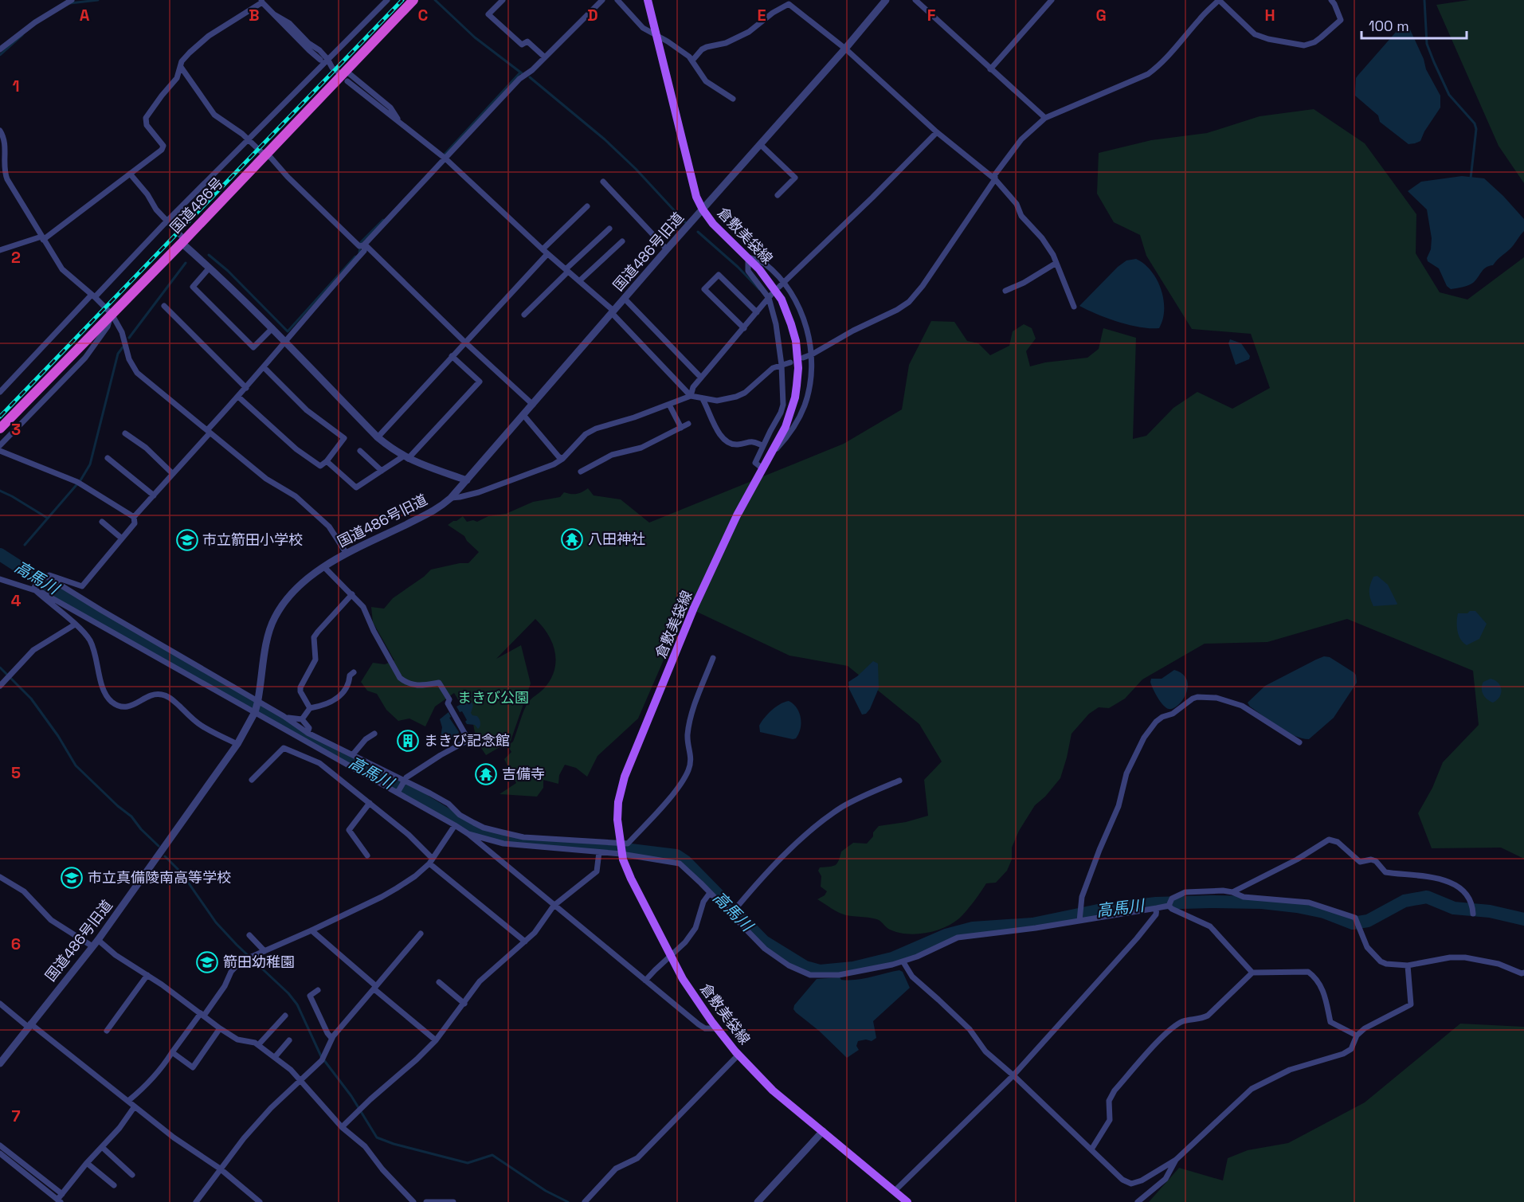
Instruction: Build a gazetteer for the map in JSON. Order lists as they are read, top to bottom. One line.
{"streets":{"highway":["国道486号"],"main road":["倉敷美袋線"],"street":["国道486号旧道"]},"crossings":[["倉敷美袋線","国道486号旧道"]],"water":["高馬川"],"parks":["まきび公園"],"places":{"temple":["八田神社","吉備寺"],"school or university":["市立箭田小学校","市立真備陵南高等学校","箭田幼稚園"],"building":["まきび記念館"]},"scale_bar":"100 m","grid":{"columns":["A","B","C","D","E","F","G","H"],"rows":["1","2","3","4","5","6","7"]}}
